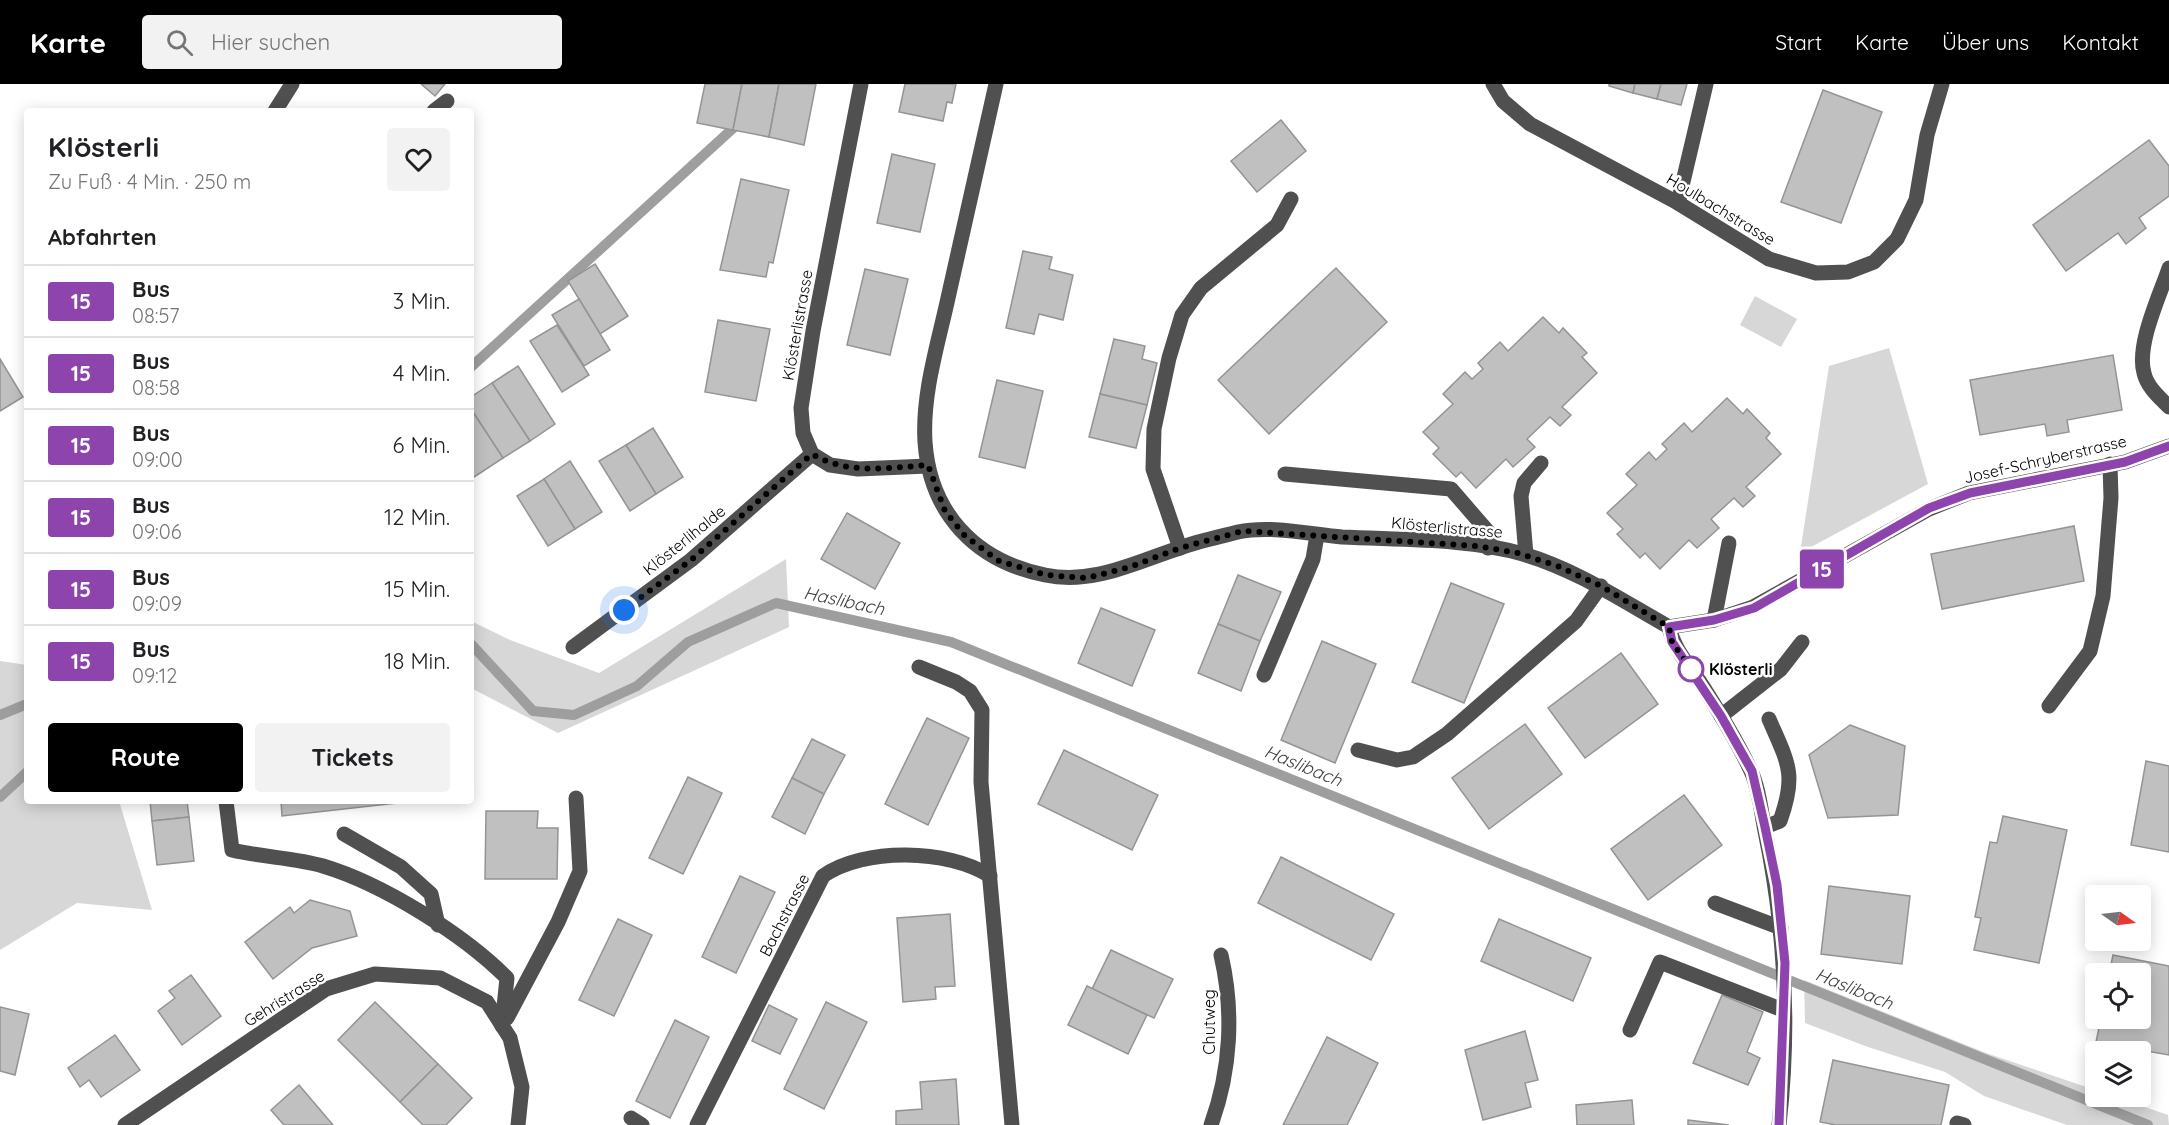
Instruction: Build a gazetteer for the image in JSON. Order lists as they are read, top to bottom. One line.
{"streets":{"street":["Houlbachstrasse","Klösterlistrasse","Josef-Schryberstrasse","Klösterlihalde","Bachstrasse","Gehristrasse","Chutweg"]},"crossings":[["Klösterlistrasse","Josef-Schryberstrasse"],["Klösterlistrasse","Klösterlihalde"]],"water":["Haslibach"],"places":["Klösterli"],"lines":["bus line 15"],"north":"right","page":{"header":"Karte","search":"Hier suchen","nav":["Start","Karte","Über uns","Kontakt"],"on_map":"15","heading":[["Klösterli","Zu Fuß · 4 Min. · 250 m"],"Abfahrten"],"list":[{"mark":"15","name":"Bus","note":"08:57","value":"3 Min."},{"mark":"15","name":"Bus","note":"08:58","value":"4 Min."},{"mark":"15","name":"Bus","note":"09:00","value":"6 Min."},{"mark":"15","name":"Bus","note":"09:06","value":"12 Min."},{"mark":"15","name":"Bus","note":"09:09","value":"15 Min."},{"mark":"15","name":"Bus","note":"09:12","value":"18 Min."}],"buttons":["Route","Tickets"]}}
